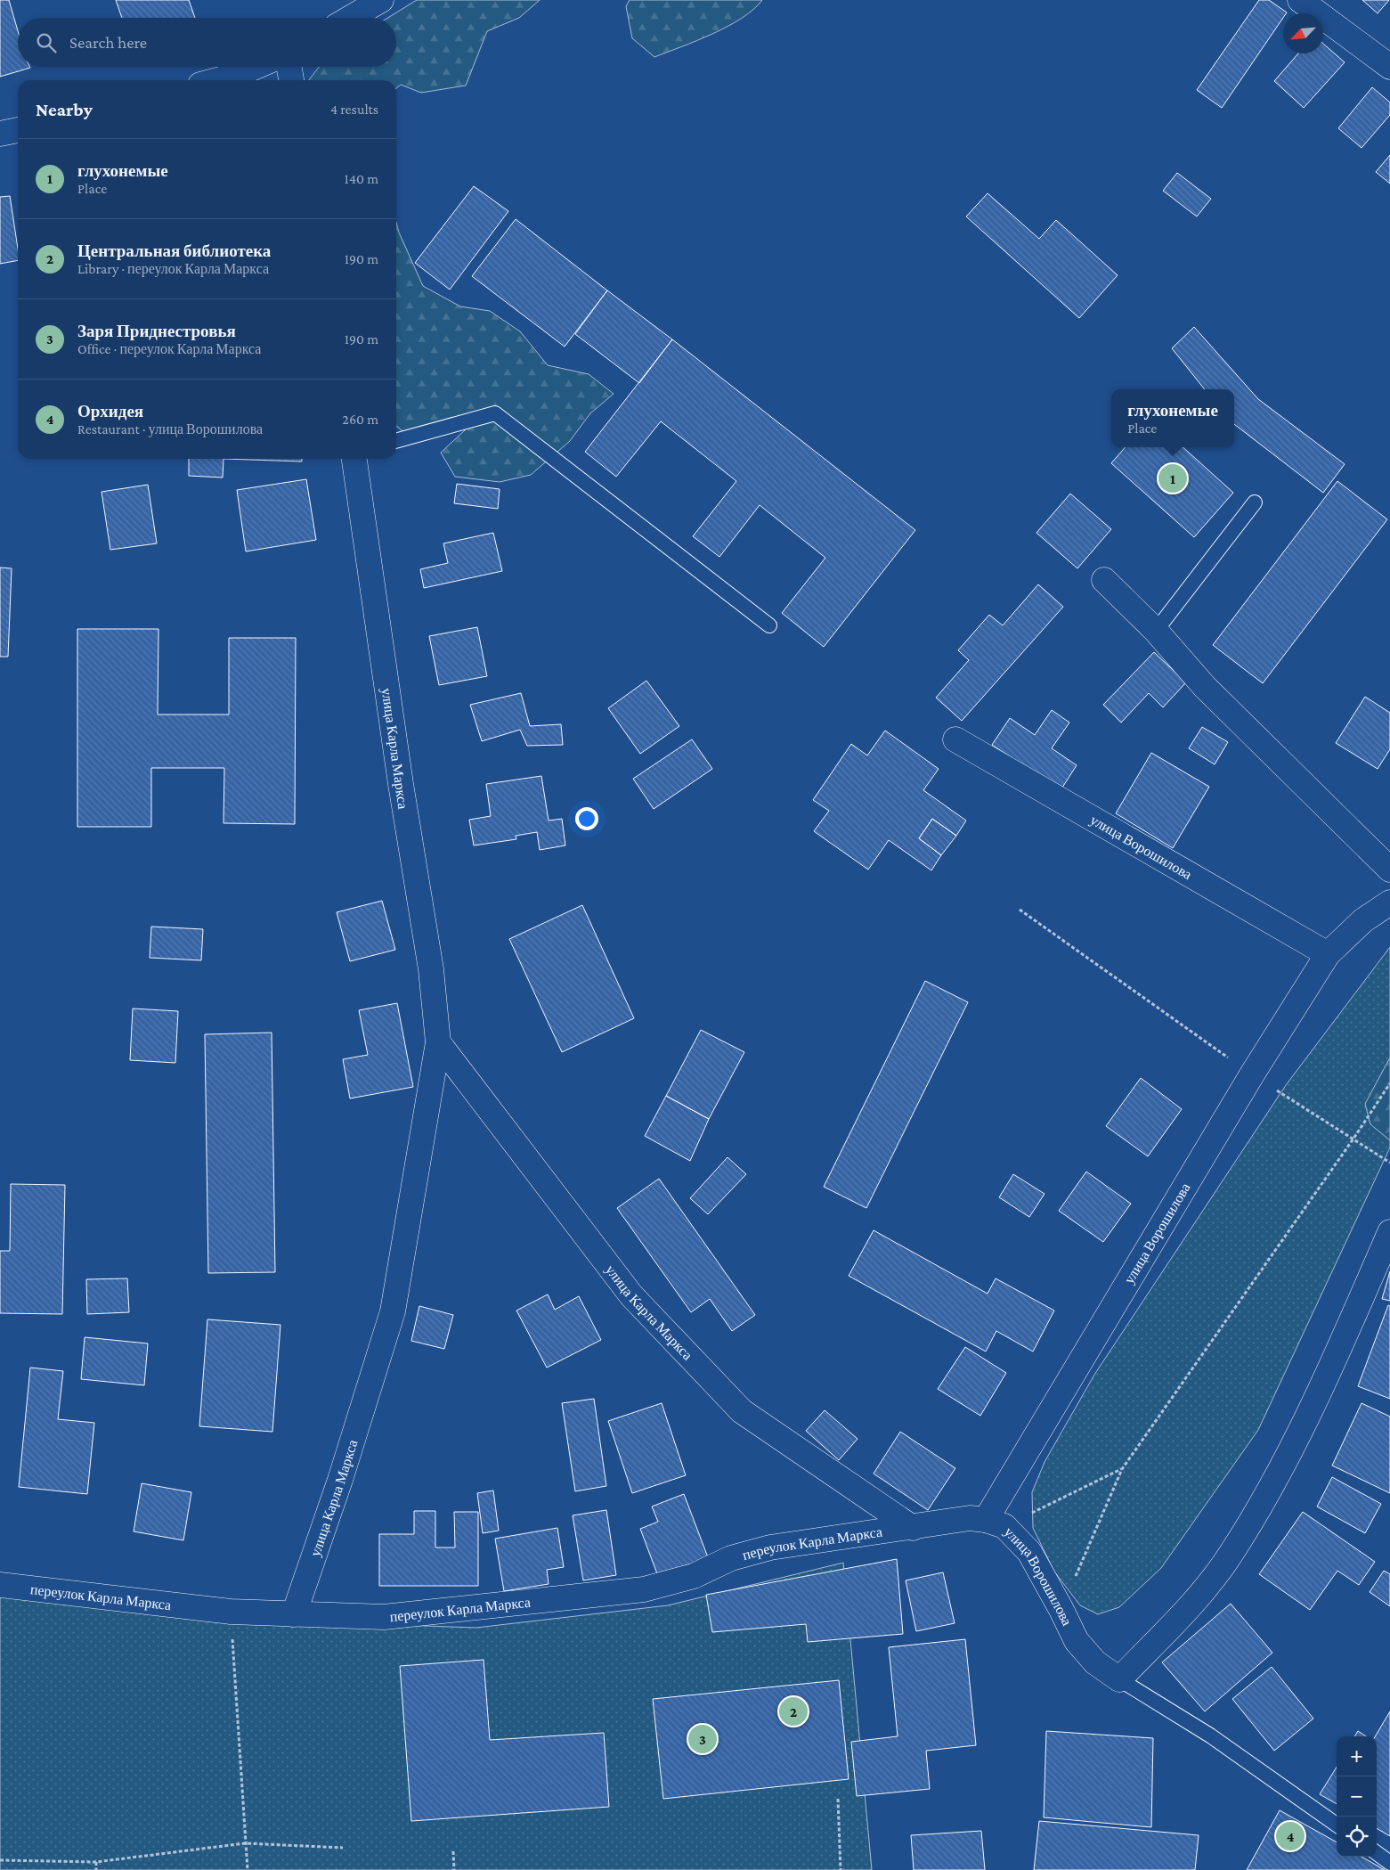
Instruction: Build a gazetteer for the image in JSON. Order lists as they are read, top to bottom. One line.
{"streets":{"street":["улица Карла Маркса","улица Ворошилова","переулок Карла Маркса"]},"crossings":[["улица Карла Маркса","переулок Карла Маркса"],["улица Ворошилова","переулок Карла Маркса"]],"north":"bottom left","page":{"search":"Search here","heading":["Nearby","4 results"],"list":[{"mark":"1","name":"глухонемые","note":"Place","value":"140 m"},{"mark":"2","name":"Центральная библиотека","note":"Library · переулок Карла Маркса","value":"190 m"},{"mark":"3","name":"Заря Приднестровья","note":"Office · переулок Карла Маркса","value":"190 m"},{"mark":"4","name":"Орхидея","note":"Restaurant · улица Ворошилова","value":"260 m"}],"popup":["глухонемые","Place"],"pins":["1","2","3","4"],"map_buttons":["+","−"]}}
